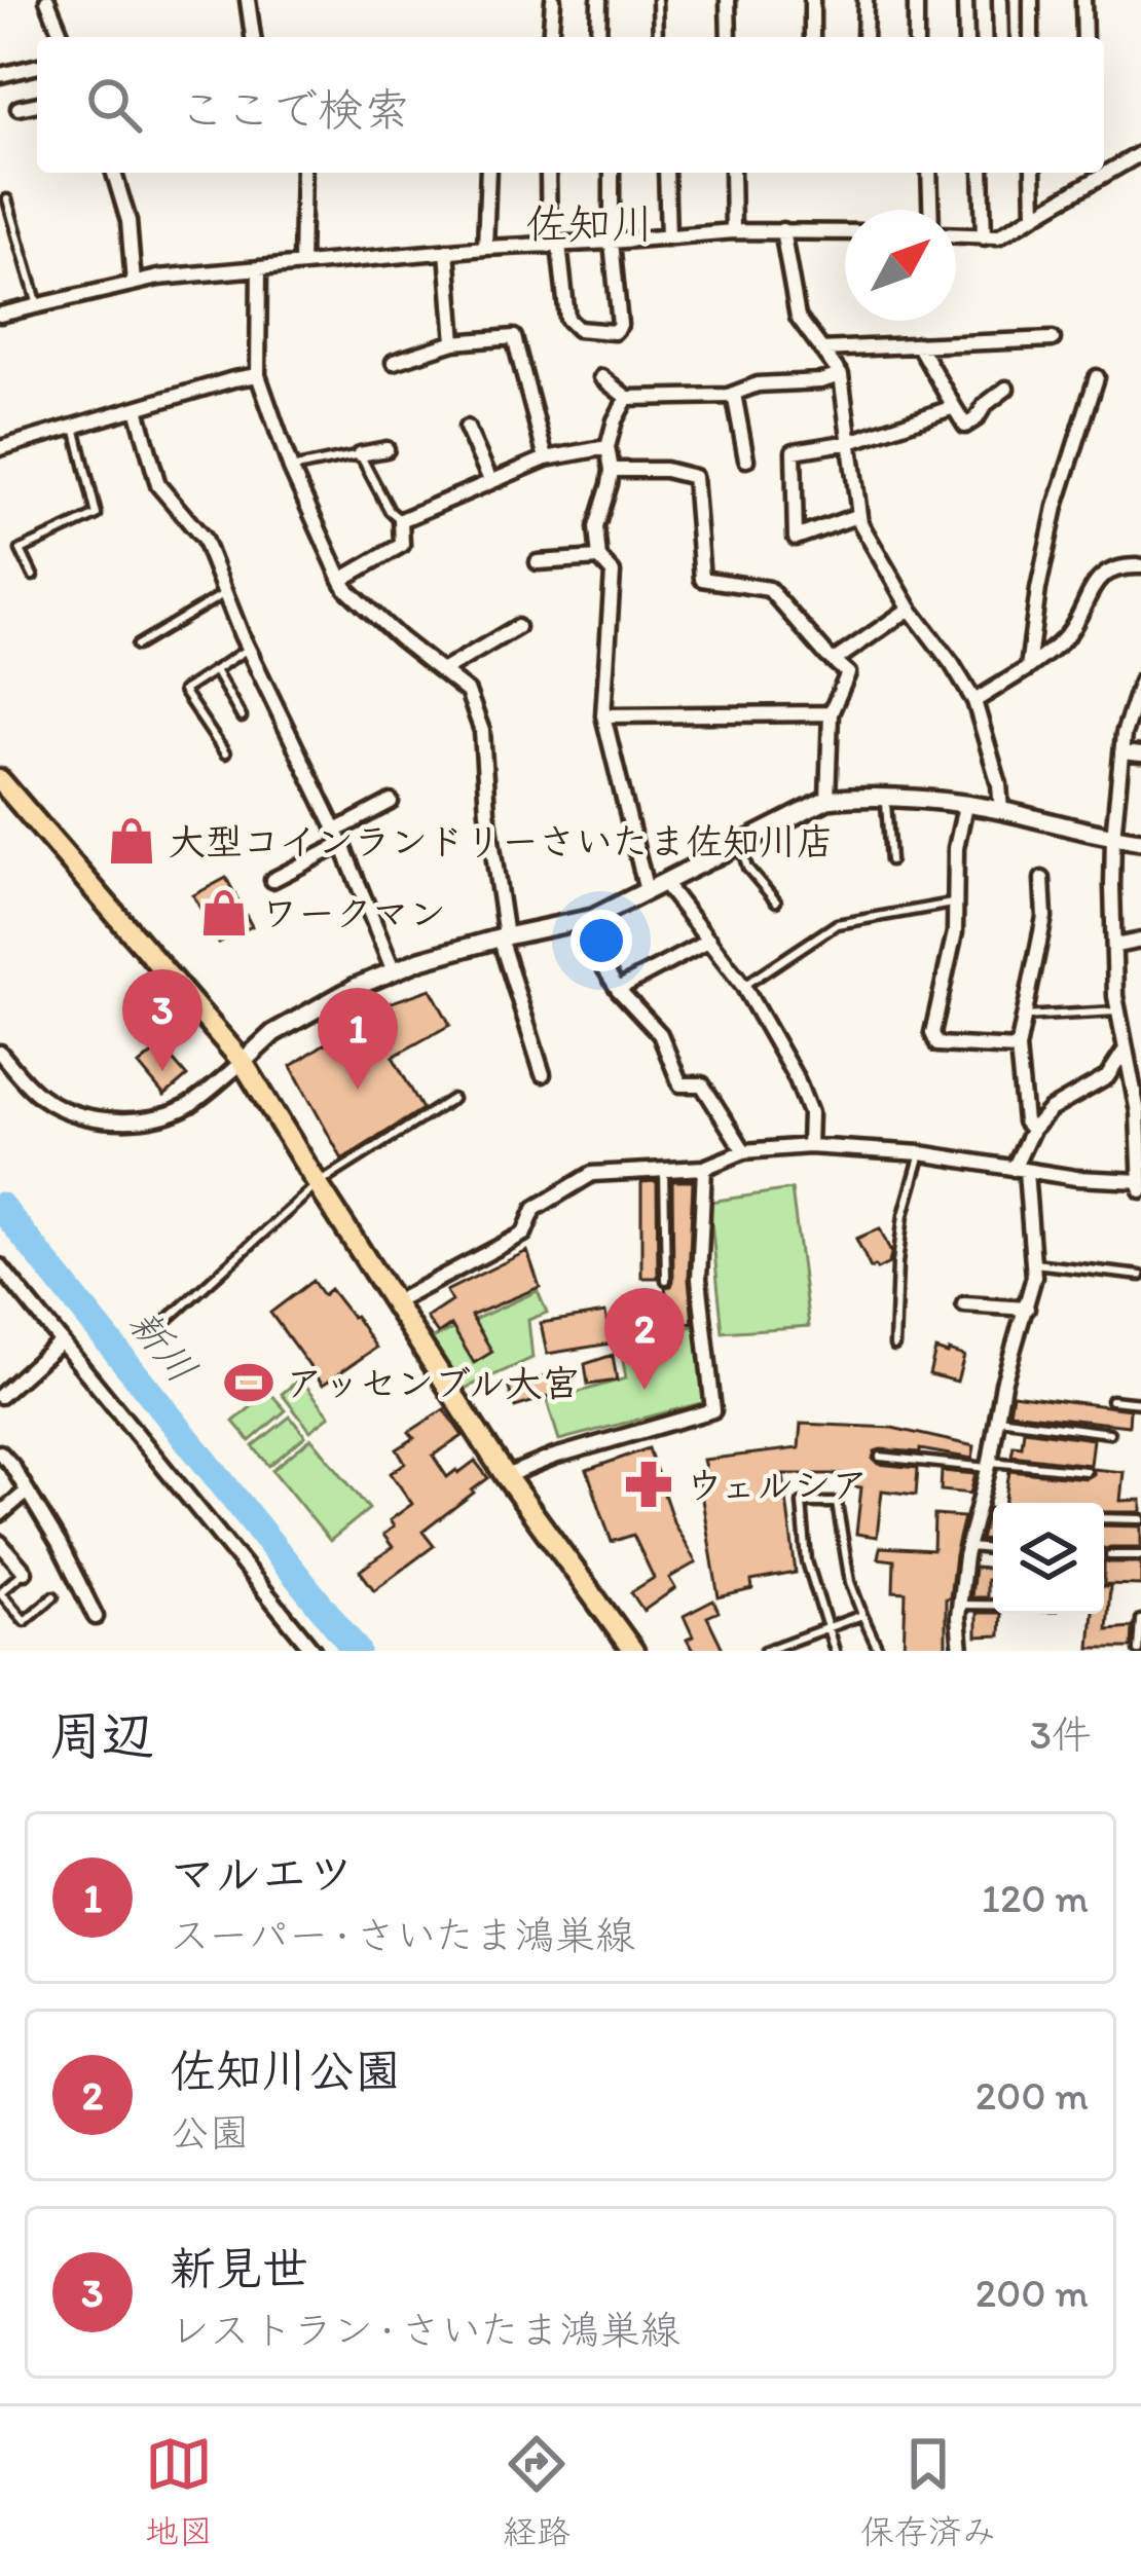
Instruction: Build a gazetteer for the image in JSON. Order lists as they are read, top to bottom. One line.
{"districts":["佐知川"],"water":["新川"],"places":{"shop":["大型コインランドリーさいたま佐知川店","ワークマン"],"sports":["アッセンブル大宮"],"pharmacy":["ウェルシア"]},"north":"top right","page":{"search":"ここで検索","pins":["3","1","2"],"heading":["周辺","3件"],"list":[{"mark":"1","name":"マルエツ","note":"スーパー · さいたま鴻巣線","value":"120 m"},{"mark":"2","name":"佐知川公園","note":"公園","value":"200 m"},{"mark":"3","name":"新見世","note":"レストラン · さいたま鴻巣線","value":"200 m"}],"nav":["地図","経路","保存済み"]}}
